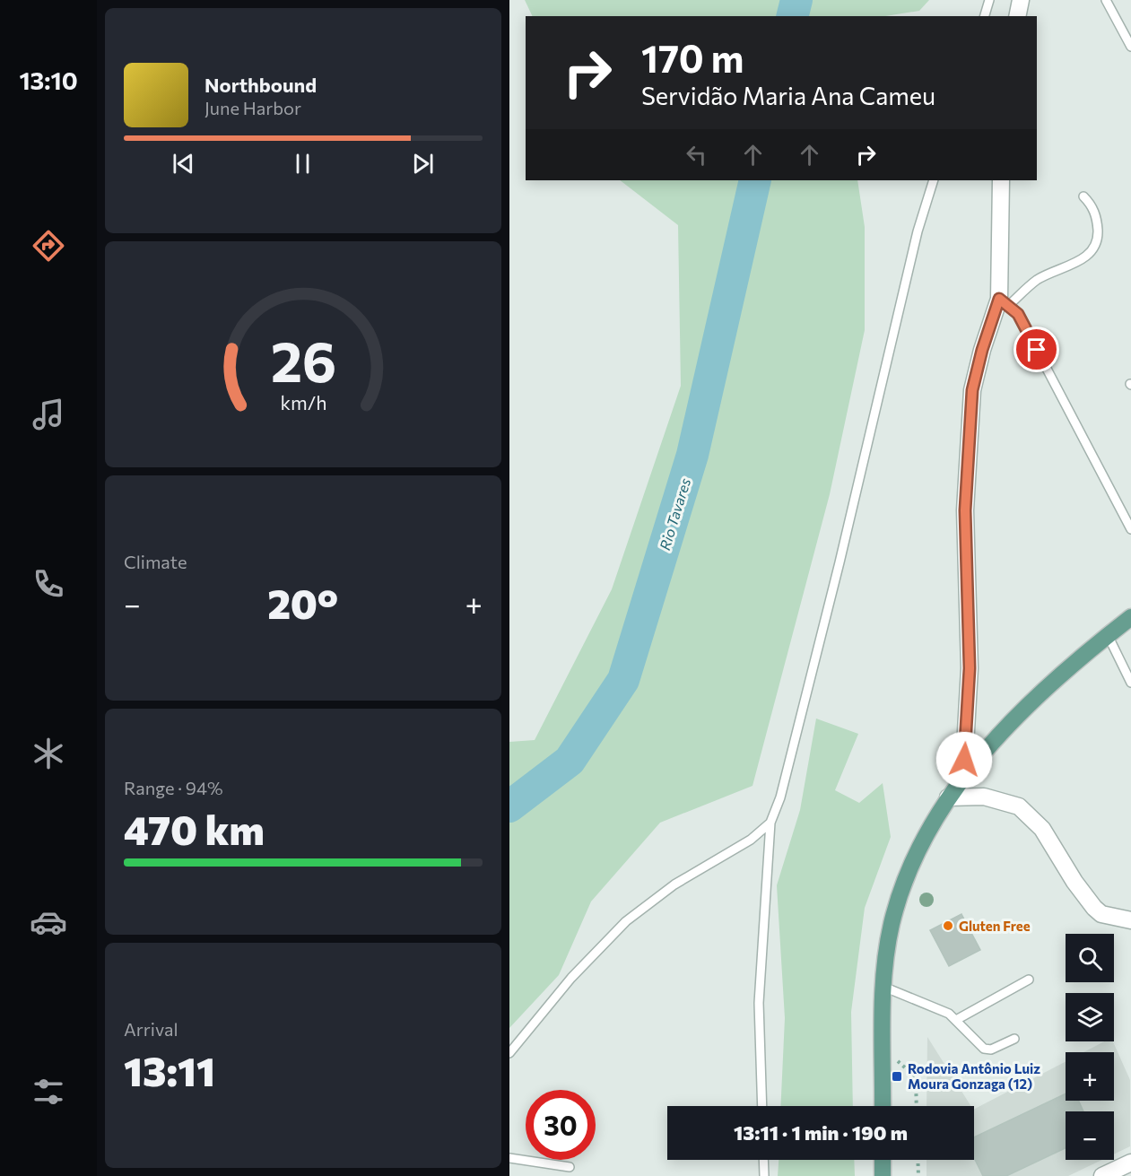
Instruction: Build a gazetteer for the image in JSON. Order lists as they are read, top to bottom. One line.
{"water":["Rio Tavares"],"places":{"other":["Gluten Free"],"transit":["Rodovia Antônio Luiz Moura Gonzaga (12)"]},"page":{"tabs":"13:10","turn":["170 m","Servidão Maria Ana Cameu"],"song":["Northbound","June Harbor"],"tile":["Climate",["Range · 94%","470 km"],["Arrival","13:11"]],"heat":["−","20°","+"],"map_buttons":["+","−"],"limit":"30","trip":"13:11 · 1 min · 190 m","gauge":["26","km/h"]}}
